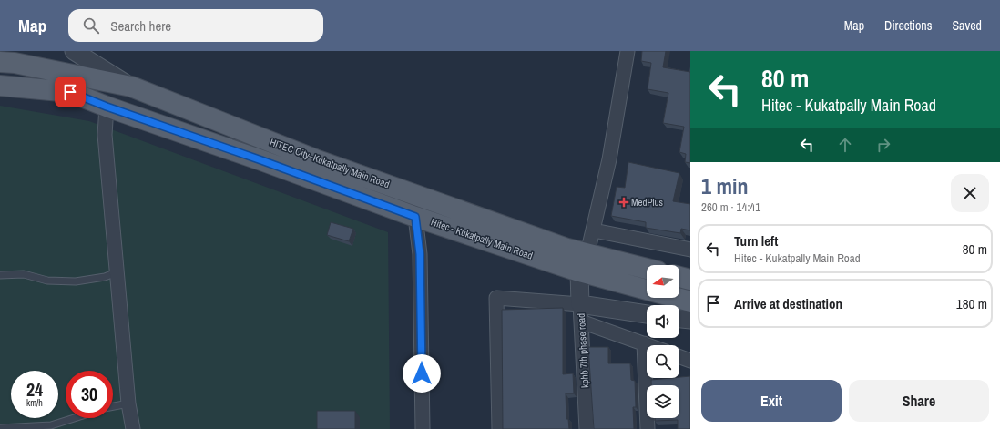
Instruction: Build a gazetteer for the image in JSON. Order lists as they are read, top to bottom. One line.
{"streets":{"main road":["HITEC City–Kukatpally Main Road","Hitec - Kukatpally Main Road"],"street":["kphb 7th phase road"]},"crossings":[["Hitec - Kukatpally Main Road","kphb 7th phase road"]],"places":{"health":["MedPlus"]},"north":"left","page":{"header":"Map","search":"Search here","nav":["Map","Directions","Saved"],"turn":["80 m","Hitec - Kukatpally Main Road"],"heading":["1 min","260 m · 14:41"],"list":[{"name":"Turn left","note":"Hitec - Kukatpally Main Road","value":"80 m"},{"name":"Arrive at destination","value":"180 m"}],"speed":"24 km/h","limit":"30","buttons":["Exit","Share"]}}
